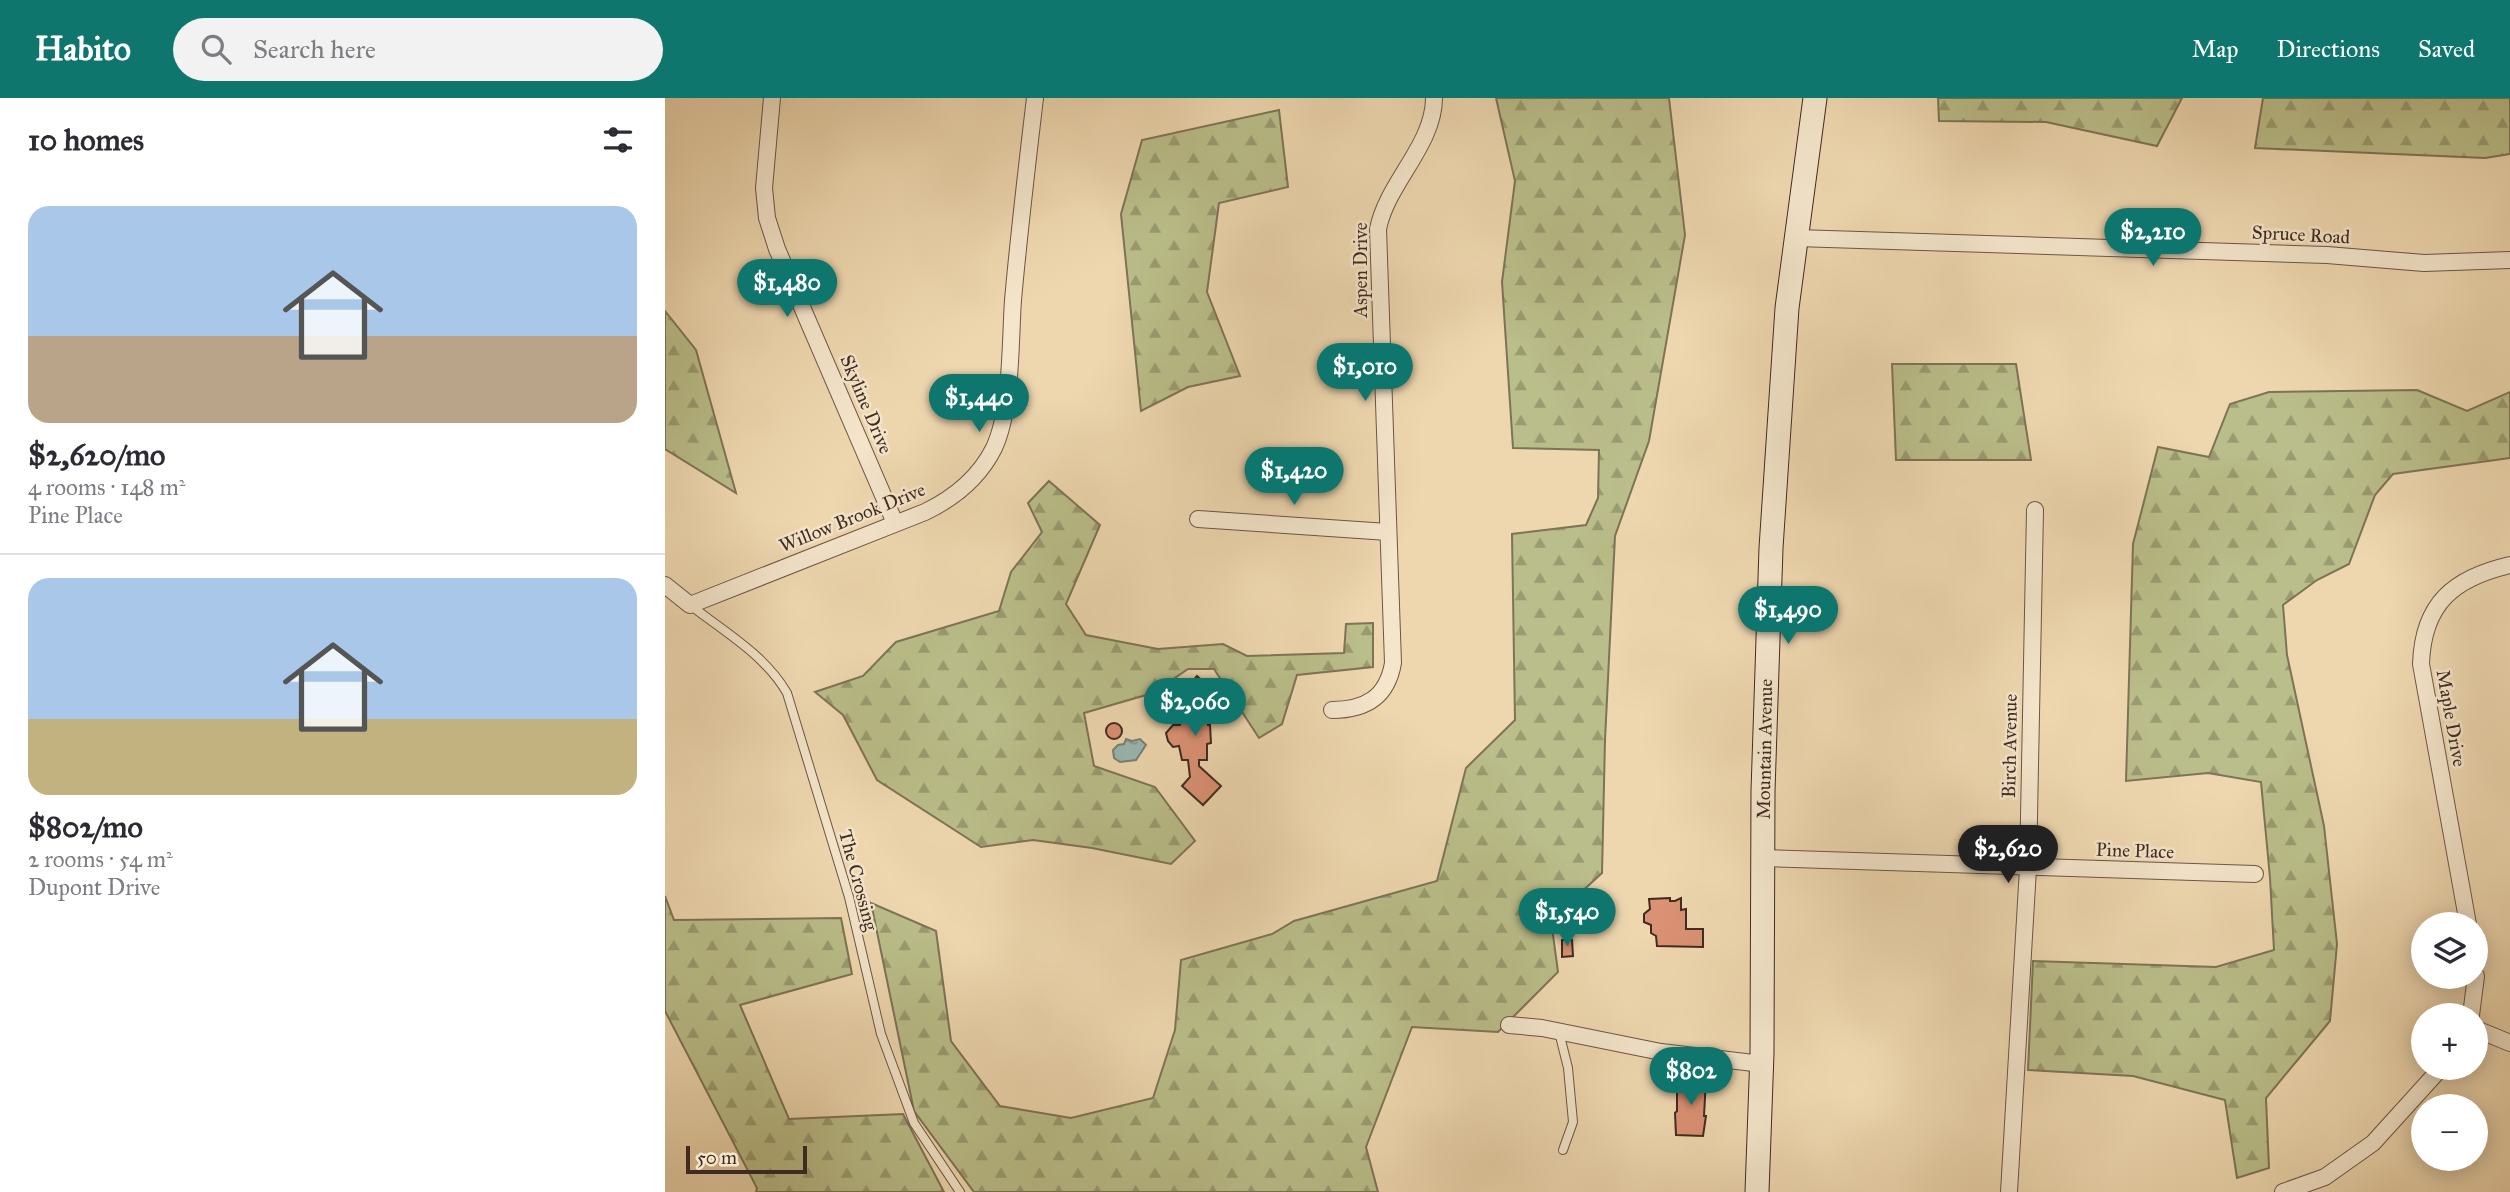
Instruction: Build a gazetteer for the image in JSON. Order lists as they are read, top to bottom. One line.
{"streets":{"street":["Spruce Road","Aspen Drive","Skyline Drive","Willow Brook Drive","Maple Drive","Birch Avenue","Mountain Avenue","Pine Place"],"lane":["The Crossing"]},"crossings":[["Spruce Road","Mountain Avenue"],["Skyline Drive","Willow Brook Drive"],["Willow Brook Drive","The Crossing"],["Birch Avenue","Pine Place"],["Mountain Avenue","Pine Place"]],"scale_bar":"50 m","page":{"header":"Habito","search":"Search here","nav":["Map","Directions","Saved"],"heading":"10 homes","list":[{"name":"$2,620/mo","note":"4 rooms · 148 m² · Pine Place"},{"name":"$802/mo","note":"2 rooms · 54 m² · Dupont Drive"}],"price":["$2,210","$1,480","$1,010","$1,440","$1,420","$1,490","$2,060","$2,620","$1,540","$802"],"map_buttons":["+","−"],"scale":"50 m"}}
